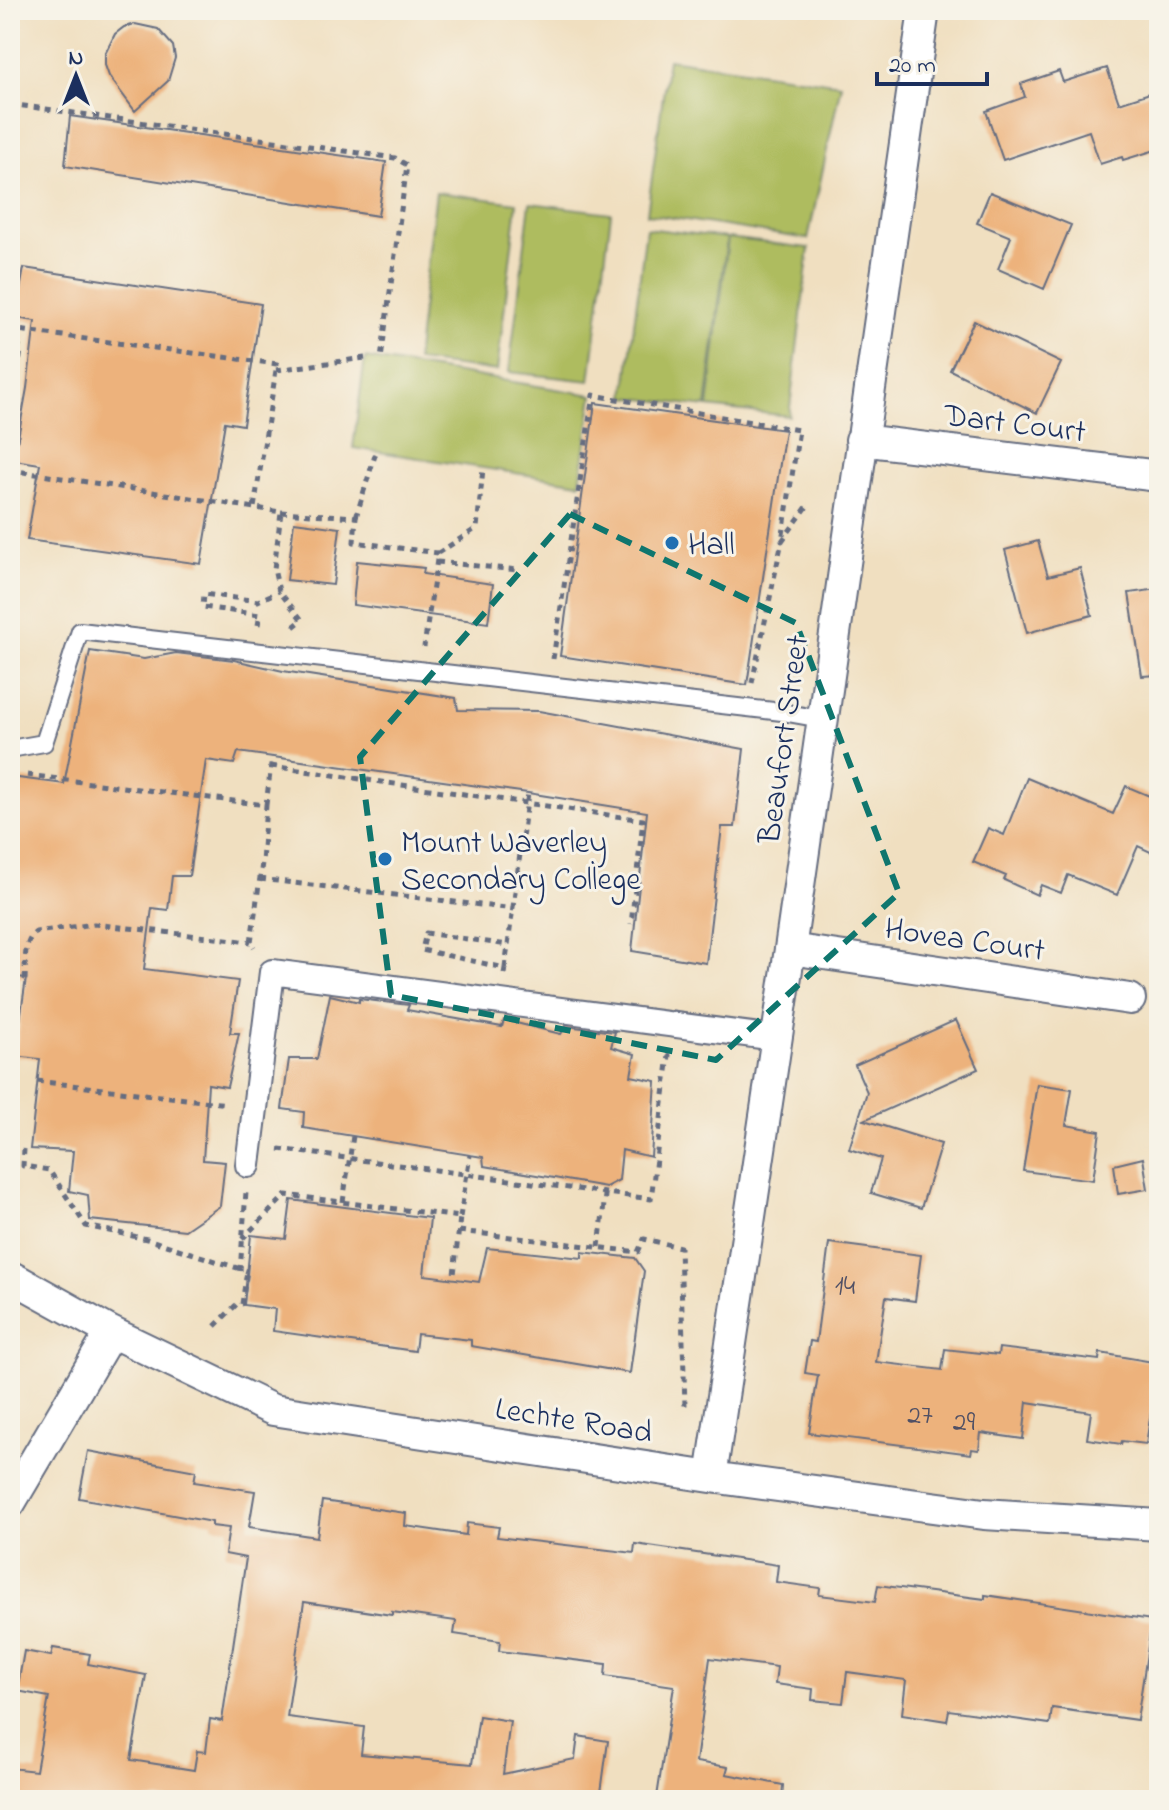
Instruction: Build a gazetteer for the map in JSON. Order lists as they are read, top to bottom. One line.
{"streets":{"street":["Dart Court","Beaufort Street","Hovea Court","Lechte Road"]},"crossings":[["Dart Court","Beaufort Street"],["Beaufort Street","Hovea Court"],["Beaufort Street","Lechte Road"]],"places":["Hall","Mount Waverley Secondary College"],"house_numbers":["14","27","29"],"scale_bar":"20 m","north":"top"}
